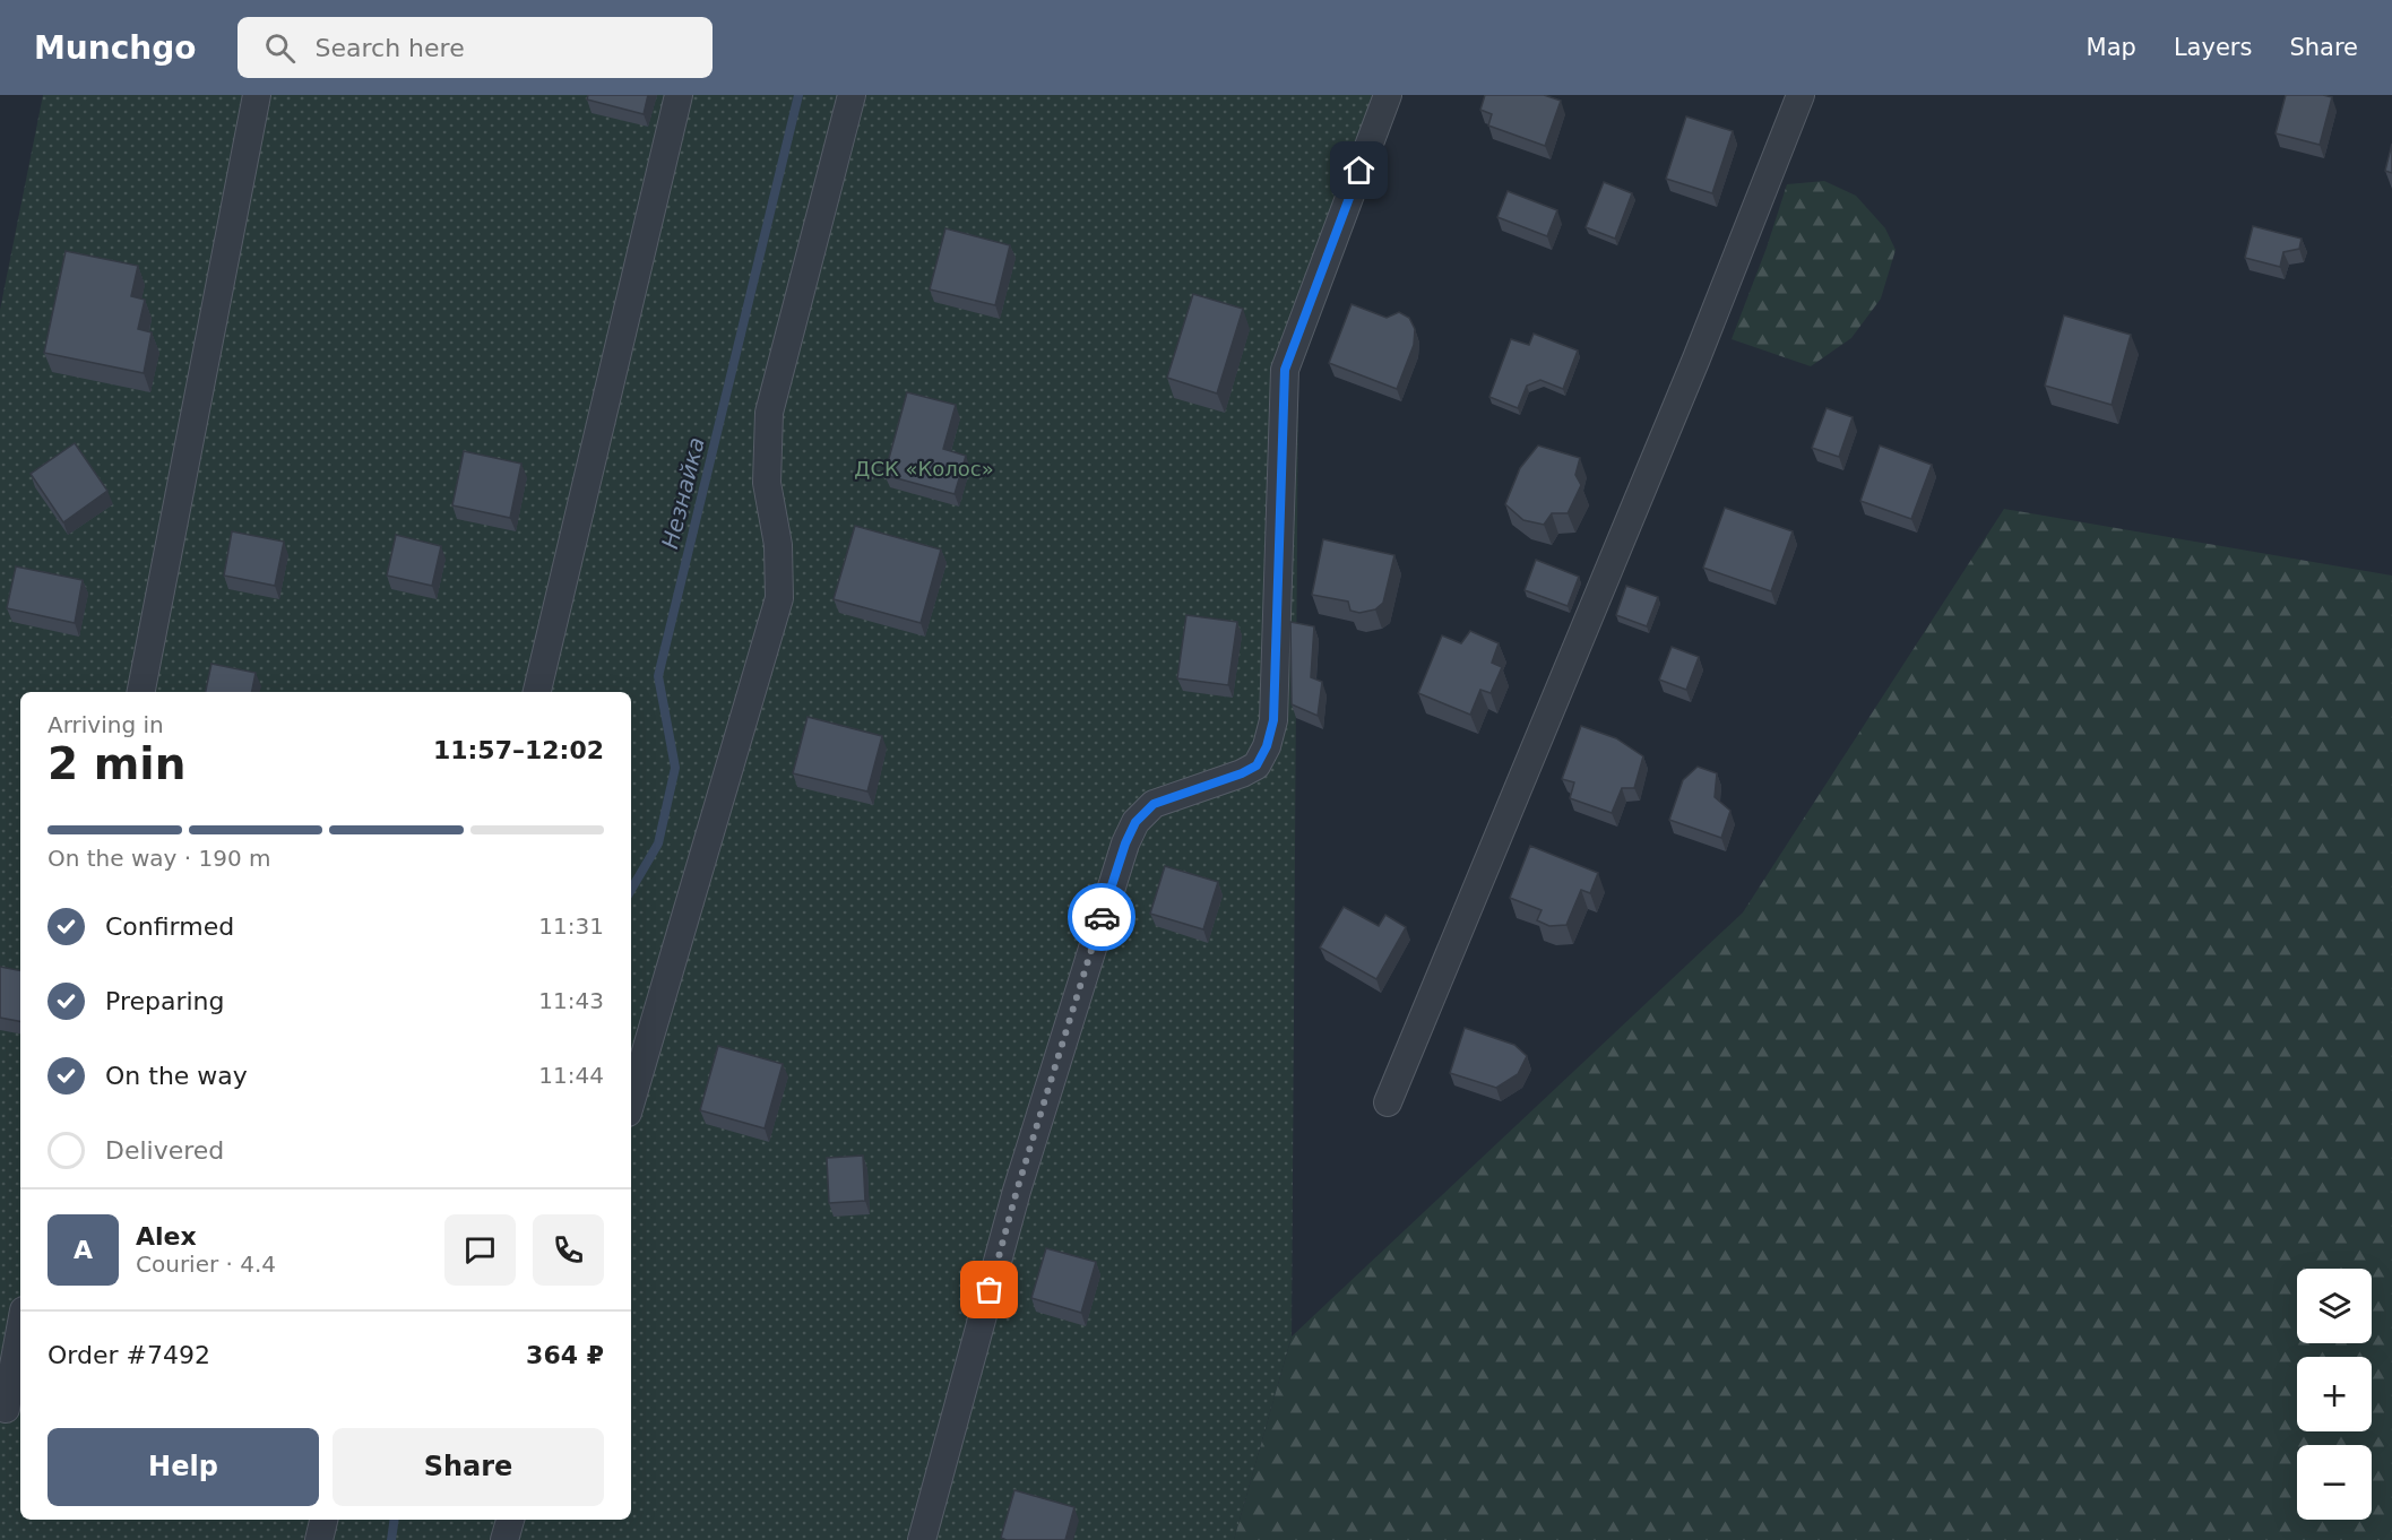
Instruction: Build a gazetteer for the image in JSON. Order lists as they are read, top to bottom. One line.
{"water":["Незнайка"],"parks":["ДСК «Колос»"],"page":{"header":"Munchgo","search":"Search here","nav":["Map","Layers","Share"],"heading":["2 min","Arriving in","11:57–12:02"],"panel":["Alex","Courier · 4.4","Order #7492","364 ₽"],"bar":"On the way · 190 m","list":[["Confirmed","11:31"],["Preparing","11:43"],["On the way","11:44"],"Delivered"],"round":"A","map_buttons":["+","−"],"buttons":["Help","Share"]}}
